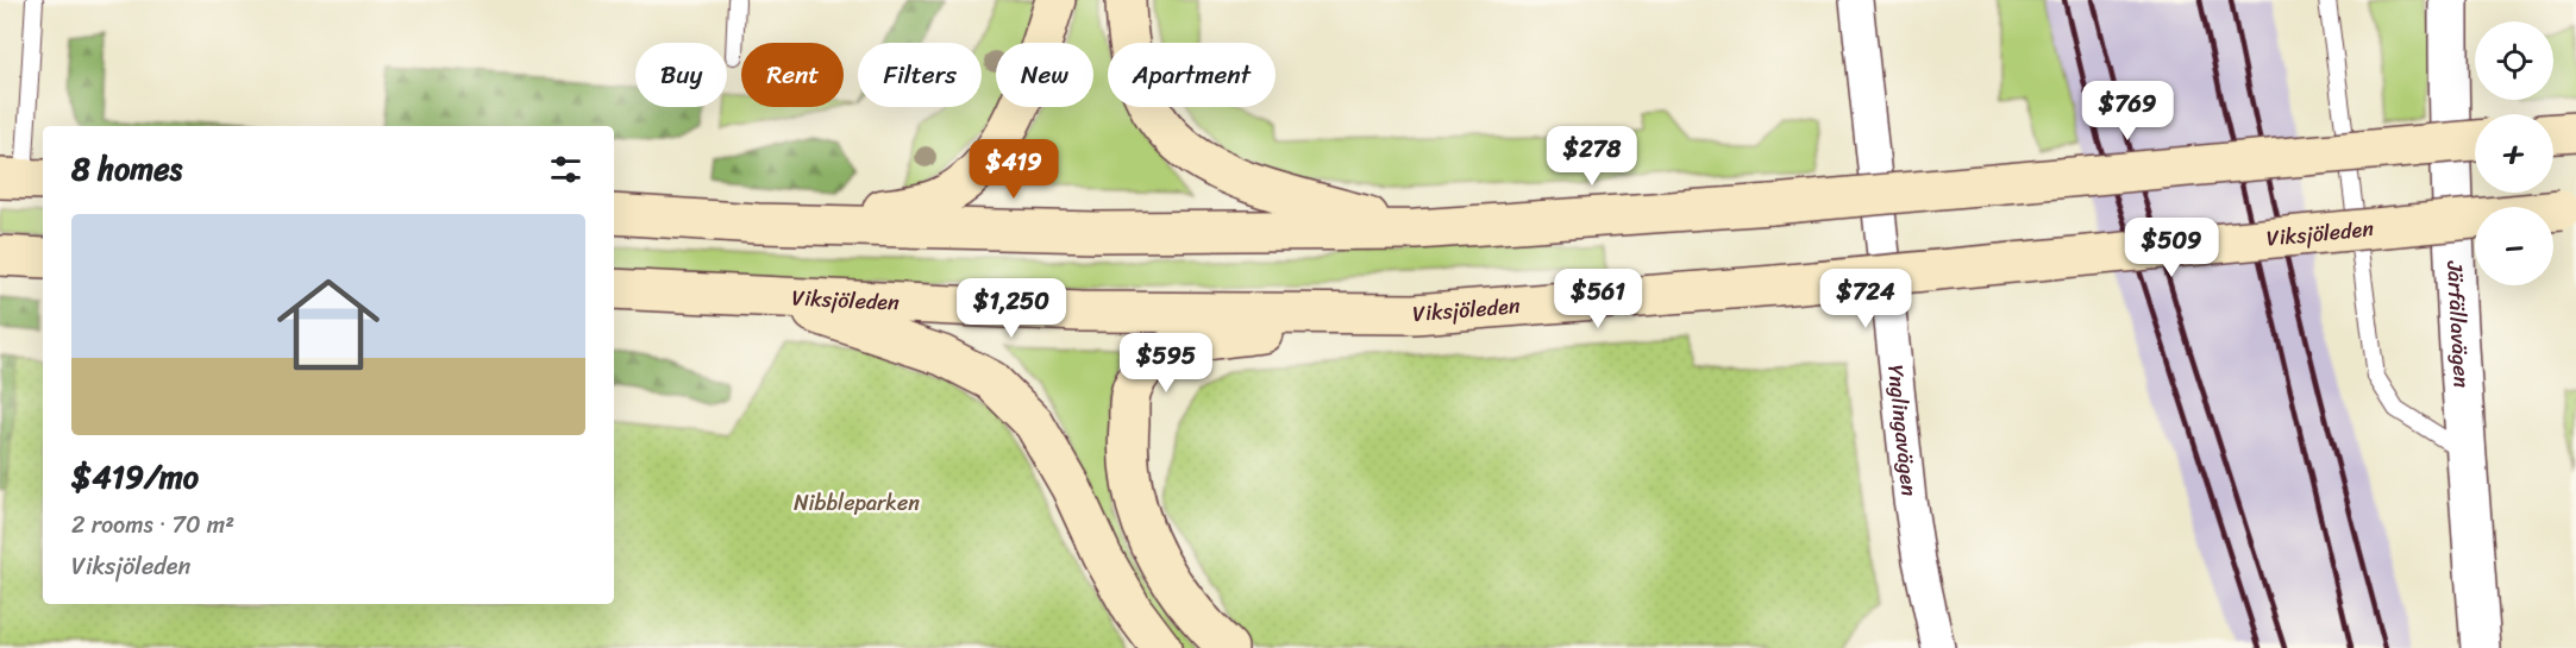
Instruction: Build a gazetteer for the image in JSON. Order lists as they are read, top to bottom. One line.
{"streets":{"main road":["Viksjöleden"],"street":["Järfällavägen","Ynglingavägen"]},"parks":["Nibbleparken"],"page":{"map_buttons":["+","−"],"chip":["Buy","Rent","Filters","New","Apartment"],"price":["$769","$278","$419","$509","$561","$724","$1,250","$595"],"heading":"8 homes","list":[{"name":"$419/mo","note":"2 rooms · 70 m² · Viksjöleden"}]}}
